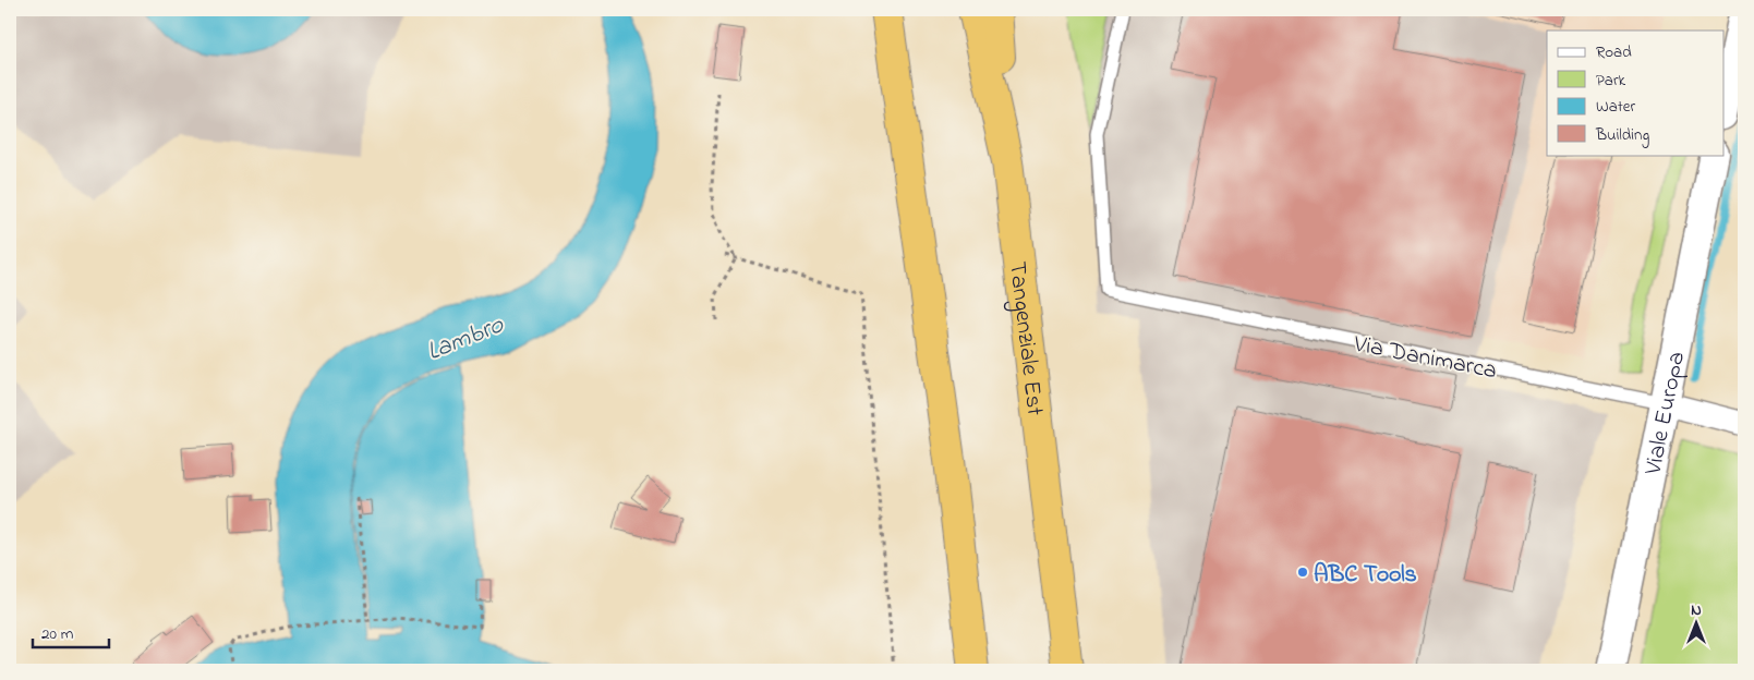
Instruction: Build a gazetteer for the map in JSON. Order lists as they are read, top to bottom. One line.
{"streets":{"highway":["Tangenziale Est"],"street":["Via Danimarca","Viale Europa"]},"crossings":[["Via Danimarca","Viale Europa"]],"water":["Lambro"],"places":["ABC Tools"],"legend":["Road","Park","Water","Building"],"scale_bar":"20 m","north":"top"}
